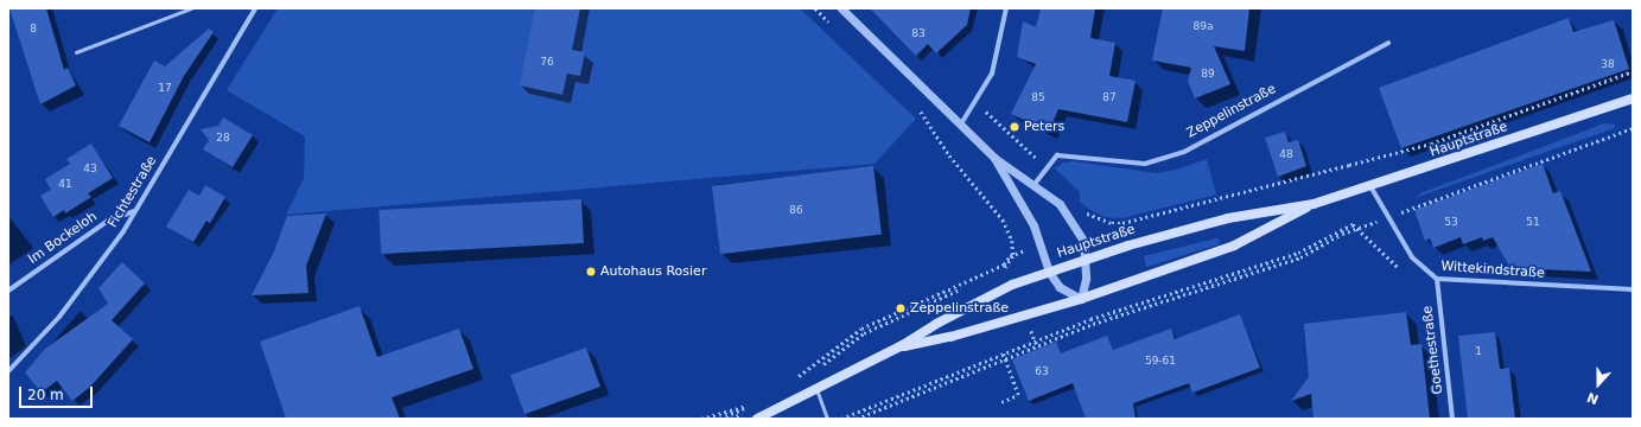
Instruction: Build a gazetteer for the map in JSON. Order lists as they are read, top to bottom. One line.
{"streets":{"main road":["Hauptstraße"],"street":["Zeppelinstraße","Fichtestraße","Im Bockeloh","Wittekindstraße","Goethestraße"]},"crossings":[["Hauptstraße","Wittekindstraße"],["Fichtestraße","Im Bockeloh"],["Wittekindstraße","Goethestraße"]],"places":["Peters","Autohaus Rosier","Zeppelinstraße"],"house_numbers":["89a","8","83","76","38","89","17","85","87","28","48","43","41","86","53","51","1","59-61","63"],"scale_bar":"20 m","north":"bottom"}
